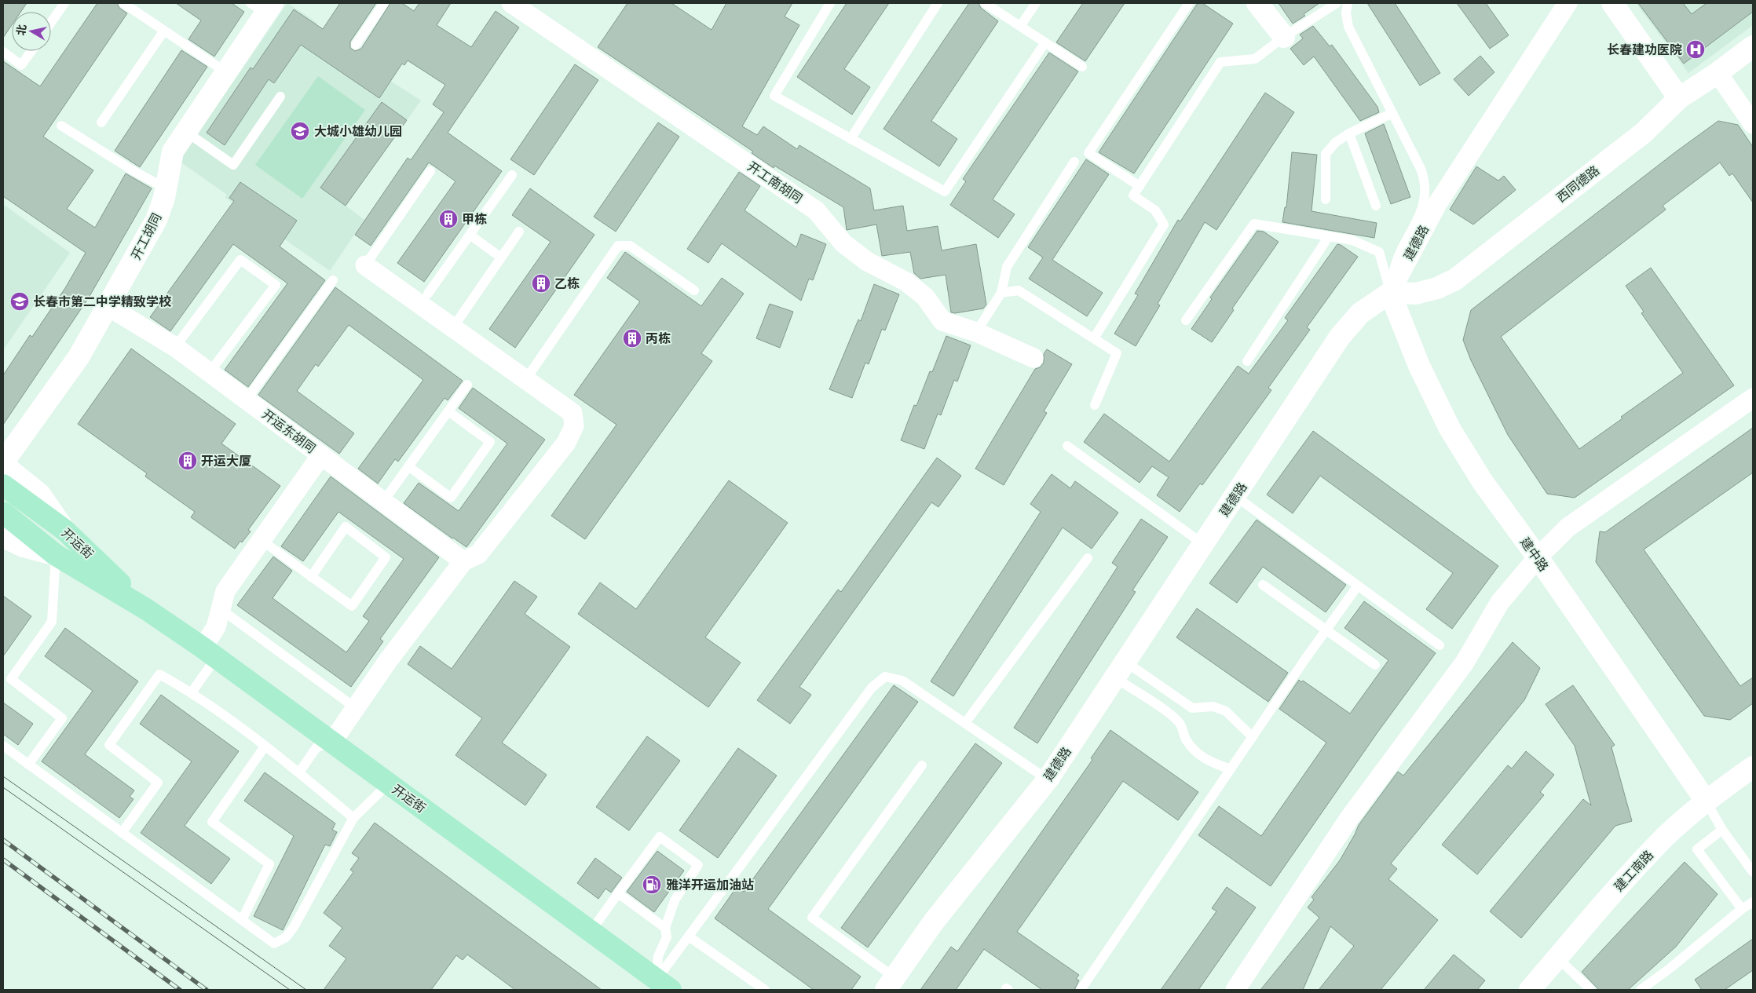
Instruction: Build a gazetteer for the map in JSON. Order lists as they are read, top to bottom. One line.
{"streets":{"main road":["开运街"],"street":["开工南胡同","西同德路","开工胡同","建德路","开运东胡同","建中路","建工南路"]},"crossings":[["西同德路","建德路"],["西同德路","建中路"],["开工胡同","开运东胡同"],["建德路","建中路"],["开运东胡同","开运街"],["建中路","建工南路"]],"places":{"hospital":["长春建功医院"],"school or university":["大城小雄幼儿园","长春市第二中学精致学校"],"building":["甲栋","乙栋","丙栋","开运大厦"],"fuel station":["雅洋开运加油站"]},"north":"left"}
